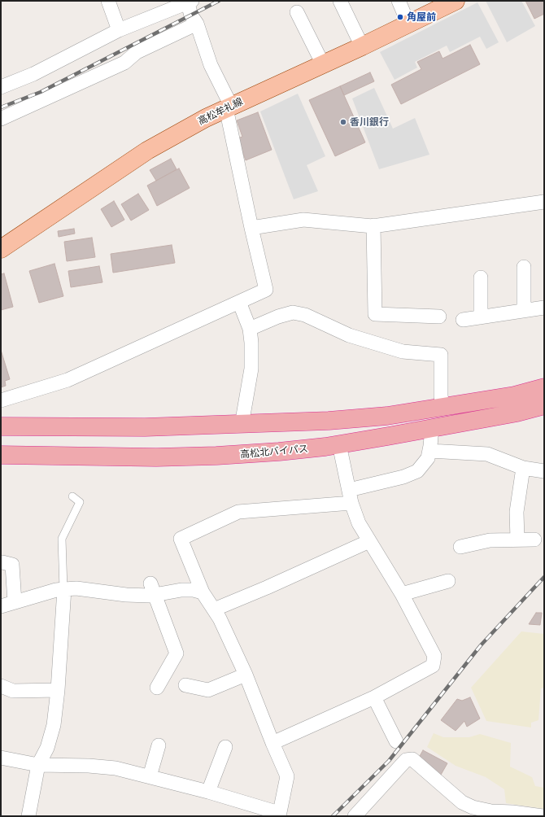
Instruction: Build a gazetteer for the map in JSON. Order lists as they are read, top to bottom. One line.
{"streets":{"highway":["高松北バイパス"],"main road":["高松牟礼線"]},"places":["角屋前","香川銀行"]}
